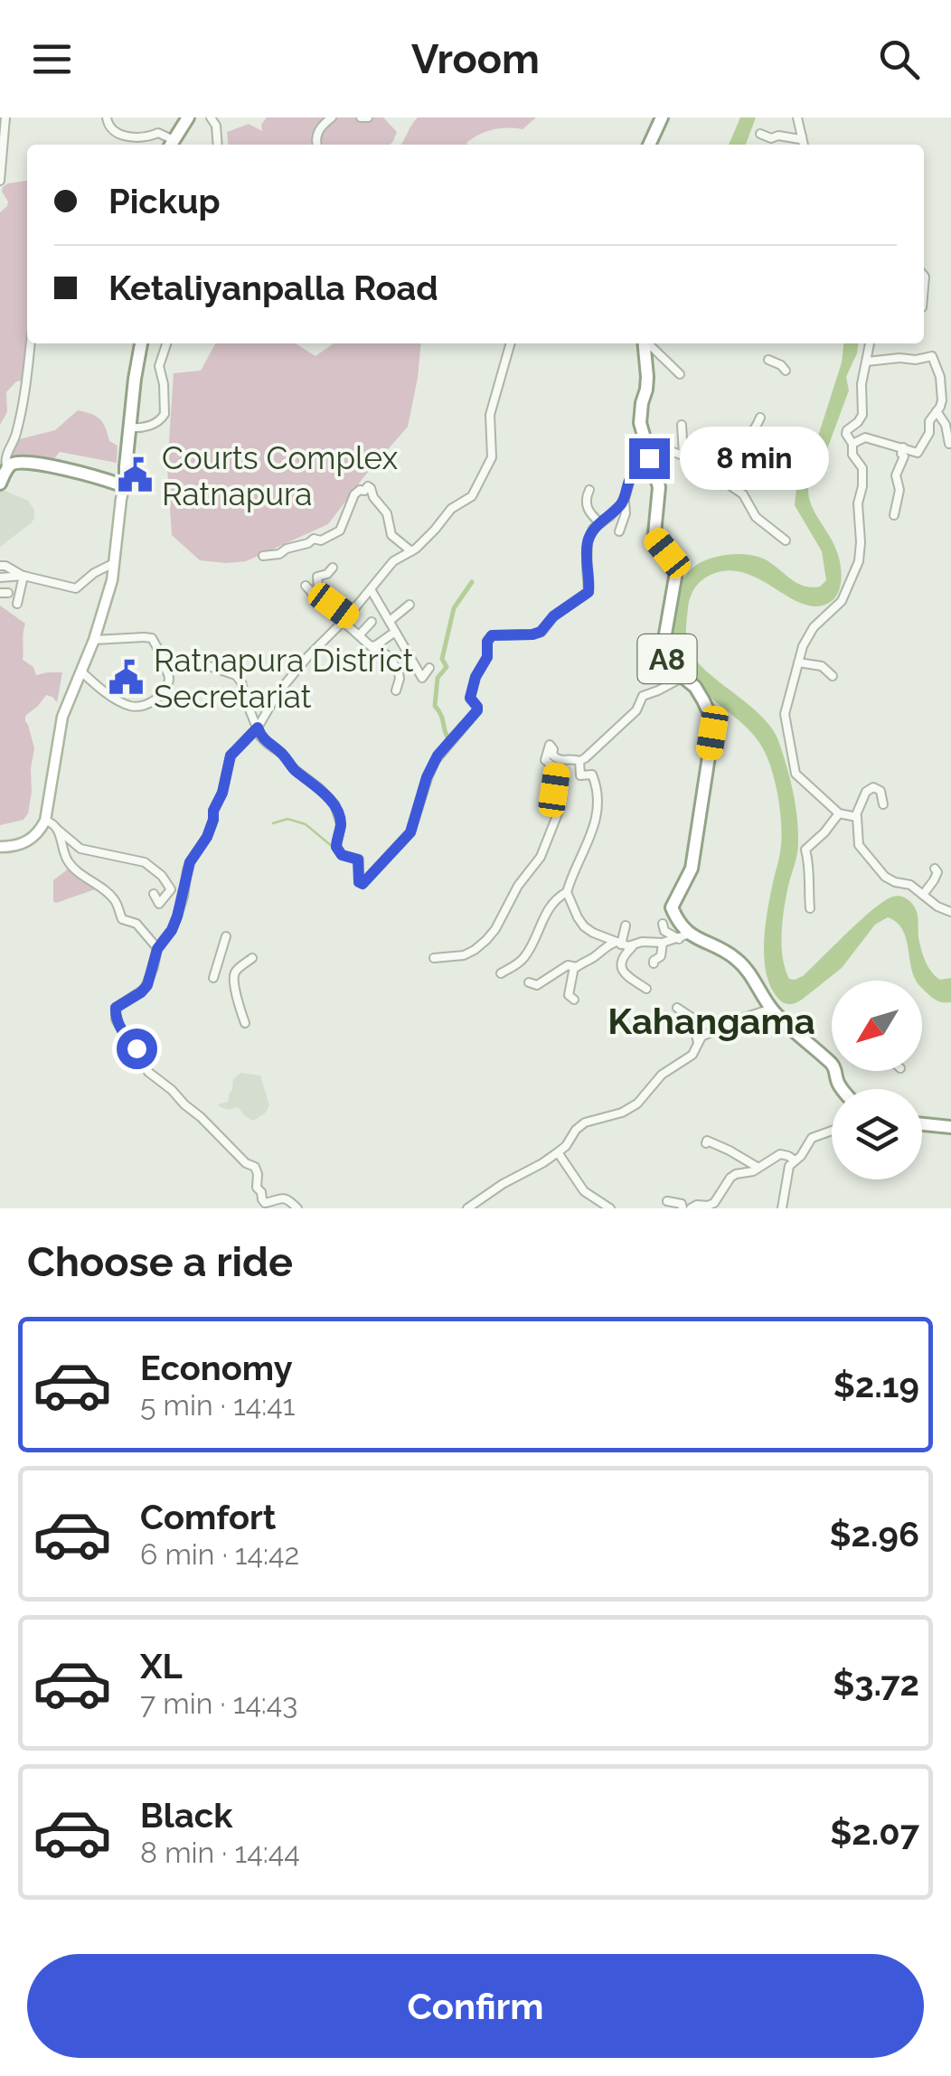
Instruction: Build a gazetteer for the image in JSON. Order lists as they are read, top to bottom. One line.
{"streets":{"highway":["A8"]},"districts":["Kahangama"],"places":{"public building":["Courts Complex Ratnapura","Ratnapura District Secretariat"]},"north":"bottom left","page":{"header":"Vroom","banner":["Pickup","Ketaliyanpalla Road"],"bubble":"8 min","heading":"Choose a ride","list":[{"name":"Economy","note":"5 min · 14:41","value":"$2.19"},{"name":"Comfort","note":"6 min · 14:42","value":"$2.96"},{"name":"XL","note":"7 min · 14:43","value":"$3.72"},{"name":"Black","note":"8 min · 14:44","value":"$2.07"}],"buttons":"Confirm"}}
